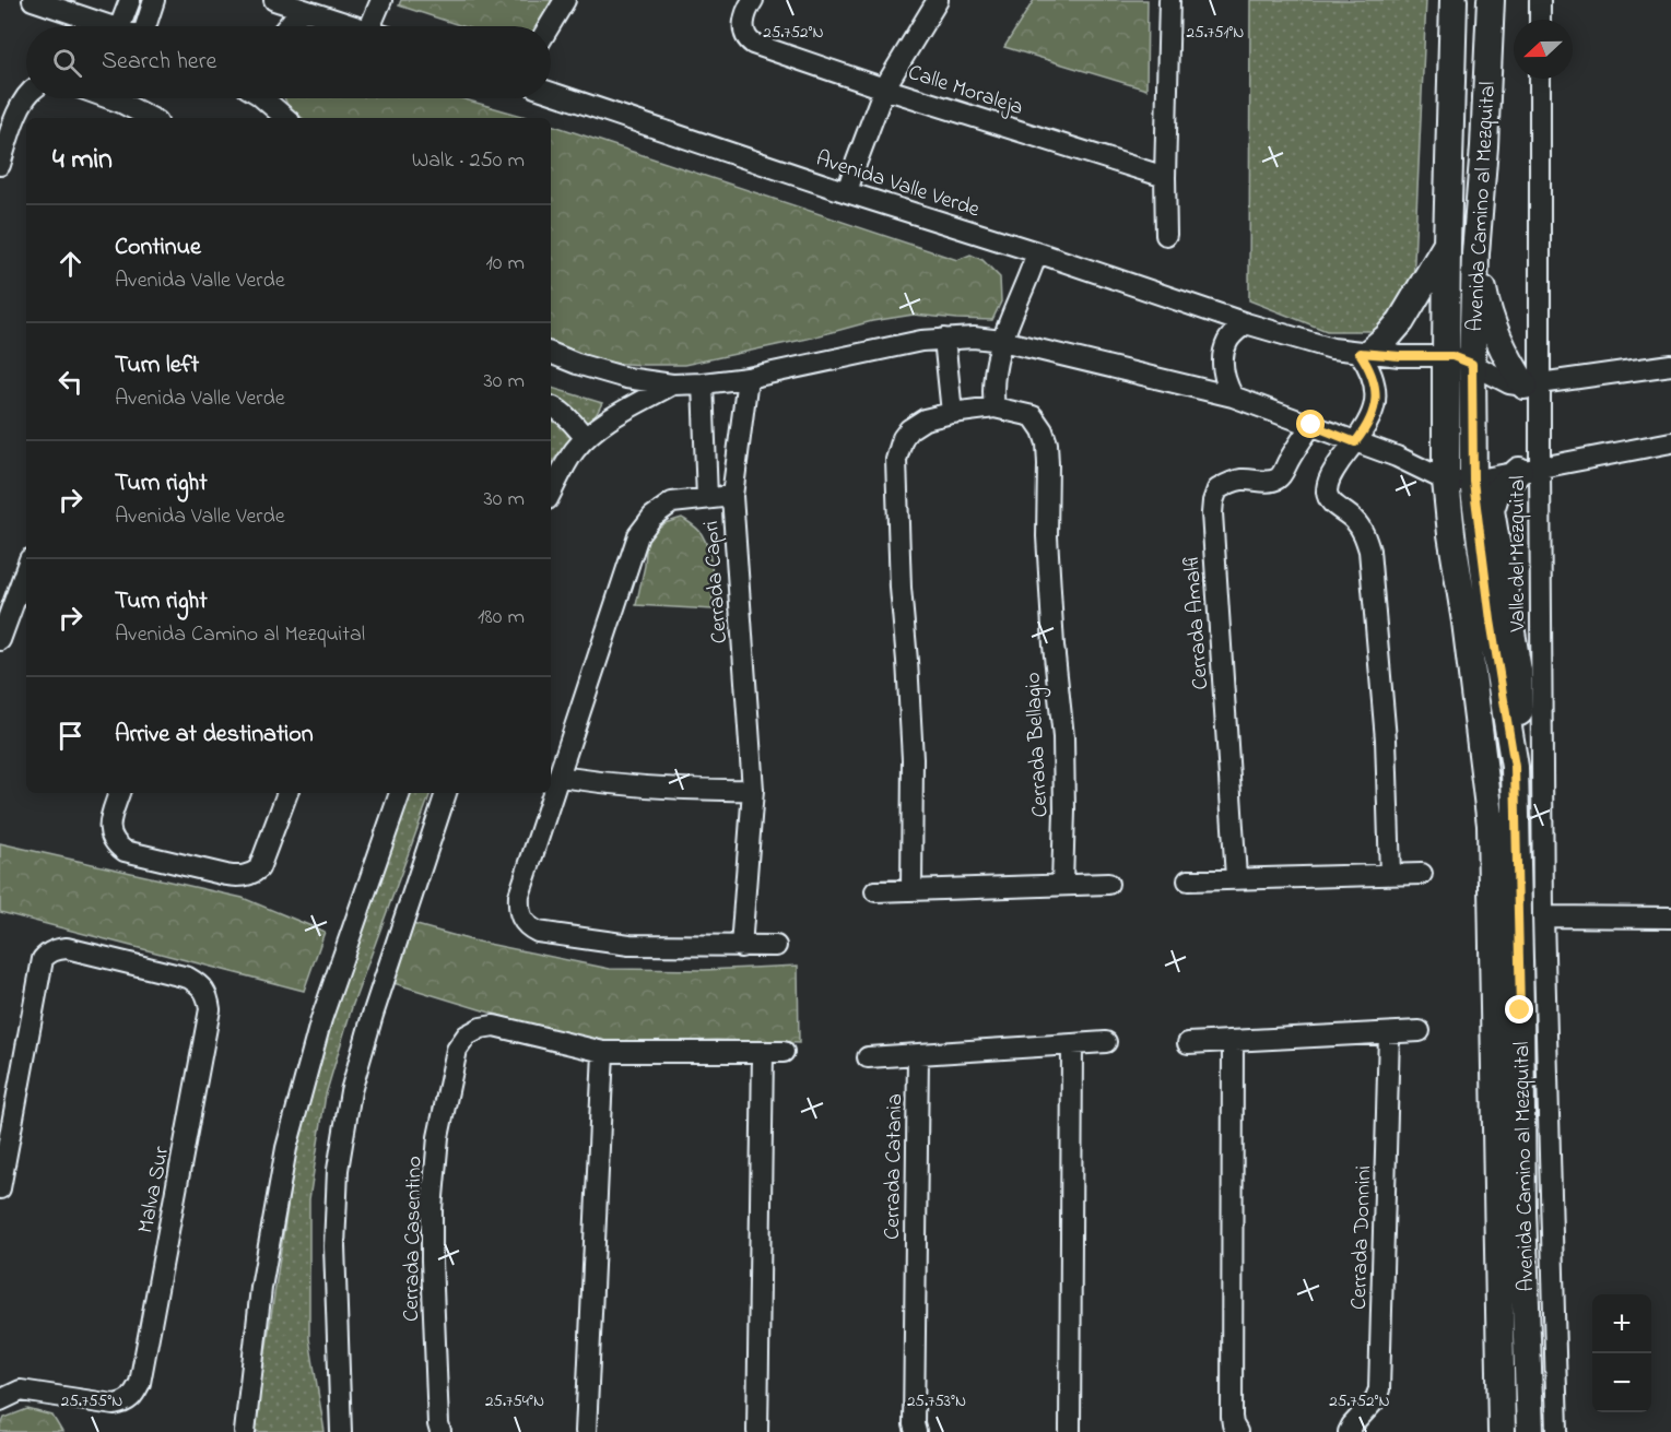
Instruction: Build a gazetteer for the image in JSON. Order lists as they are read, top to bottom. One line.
{"streets":{"main road":["Avenida Camino al Mezquital"],"street":["Calle Moraleja","Avenida Valle Verde","Valle del Mezquital","Cerrada Capri","Cerrada Amalfi","Cerrada Bellagio","Cerrada Catania","Malva Sur","Cerrada Donnini","Cerrada Casentino"]},"crossings":[["Avenida Valle Verde","Avenida Camino al Mezquital"],["Avenida Valle Verde","Valle del Mezquital"]],"north":"left","page":{"search":"Search here","heading":["4 min","Walk · 250 m"],"list":[["Continue","Avenida Valle Verde","10 m"],["Turn left","Avenida Valle Verde","30 m"],["Turn right","Avenida Valle Verde","30 m"],["Turn right","Avenida Camino al Mezquital","180 m"],"Arrive at destination"],"map_buttons":["+","−"]},"coordinates":["25.752°N","25.751°N","25.755°N","25.754°N","25.753°N"]}
